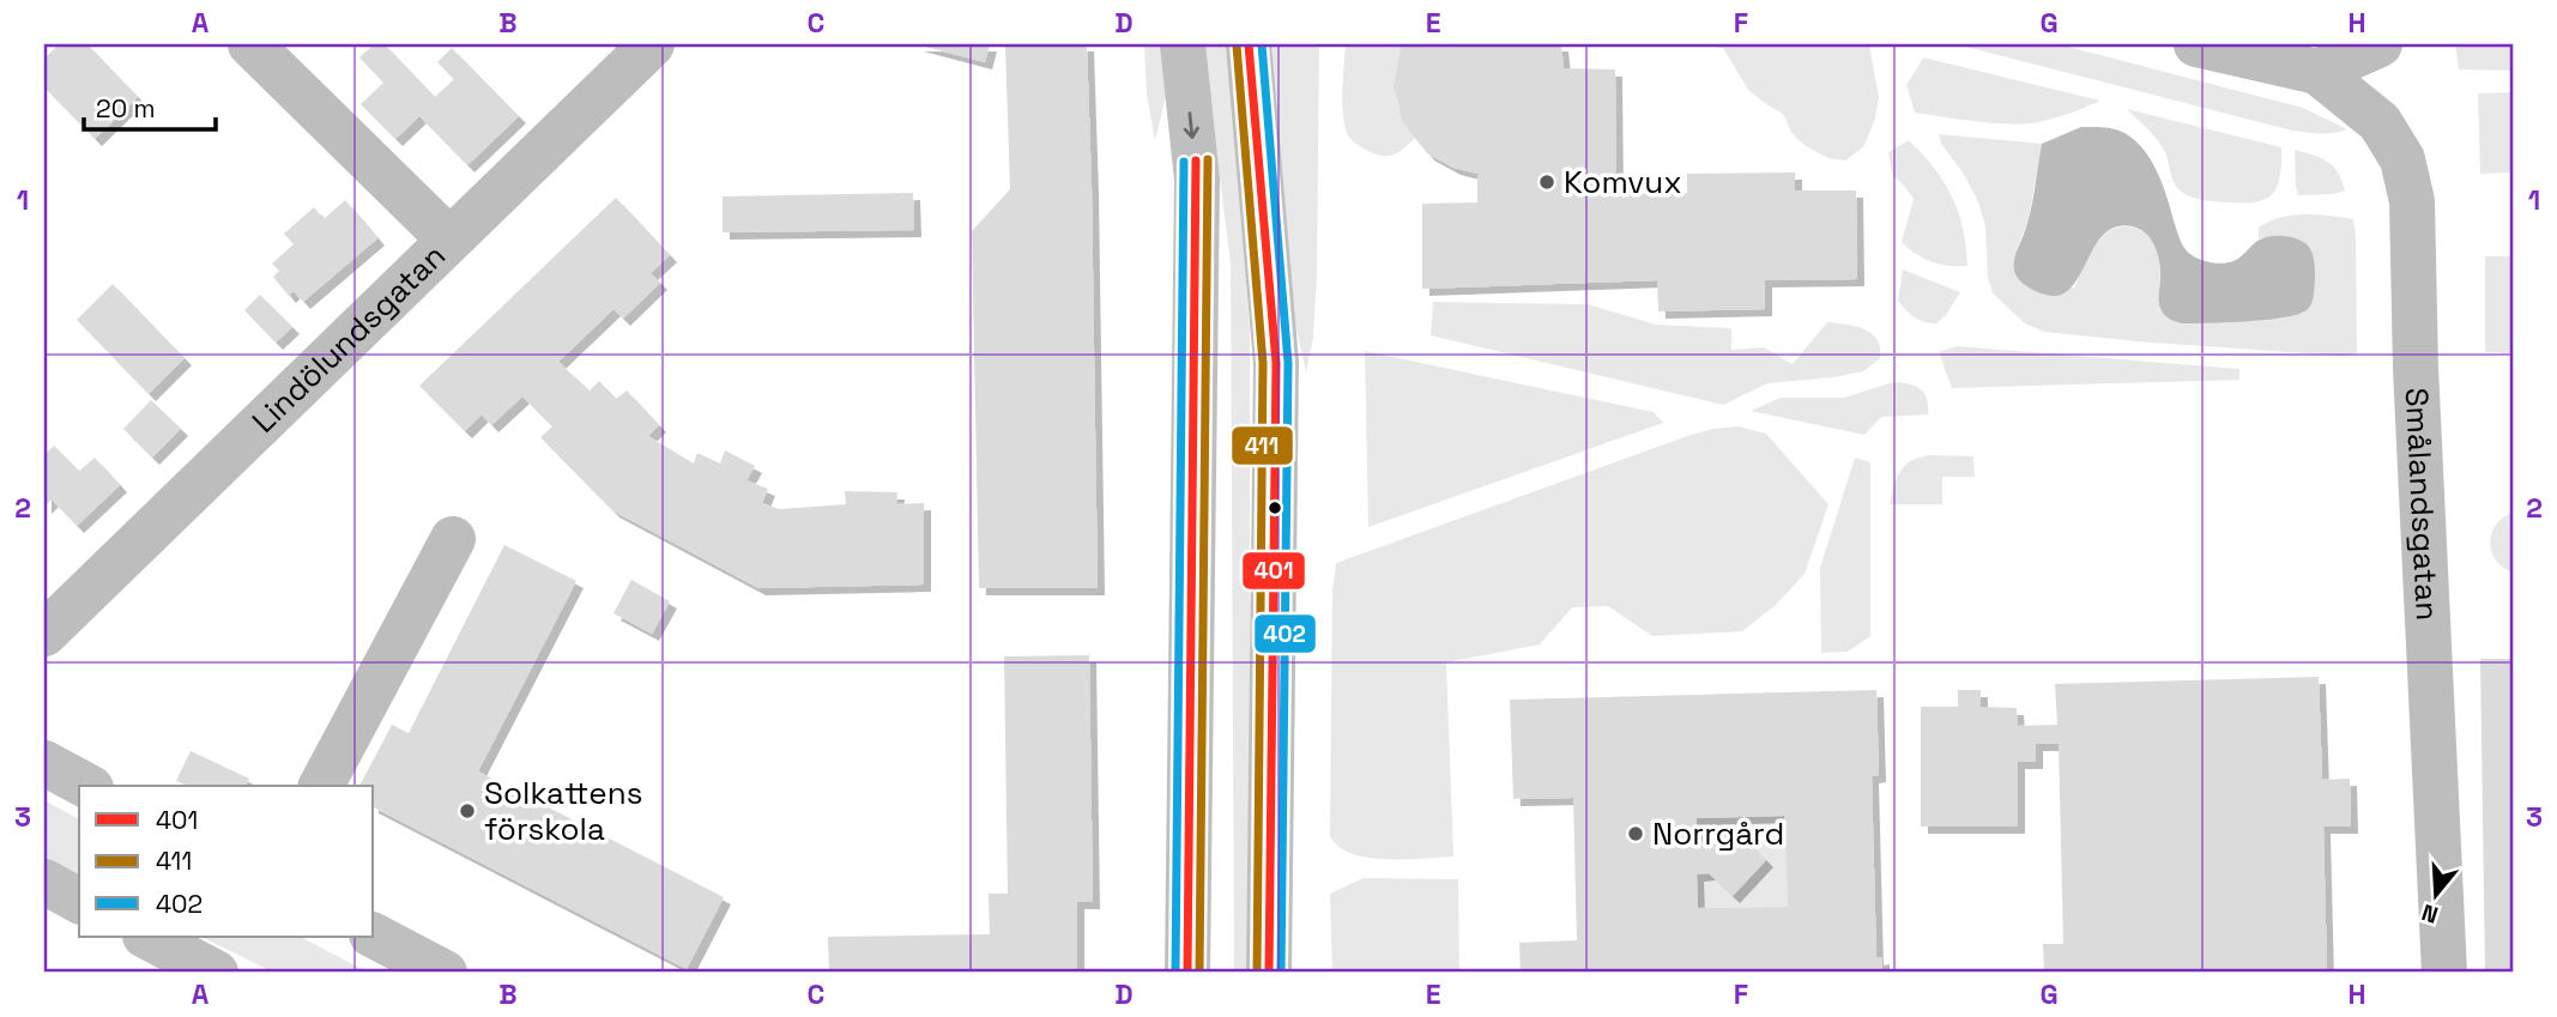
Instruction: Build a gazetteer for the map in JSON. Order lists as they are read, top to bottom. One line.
{"streets":{"street":["Lindölundsgatan","Smålandsgatan"]},"places":["Komvux","Solkattens förskola","Norrgård"],"lines":["transit line 401","transit line 402","transit line 411"],"legend":["401","411","402"],"scale_bar":"20 m","north":"bottom","grid":{"columns":["A","B","C","D","E","F","G","H"],"rows":["1","2","3"]}}
